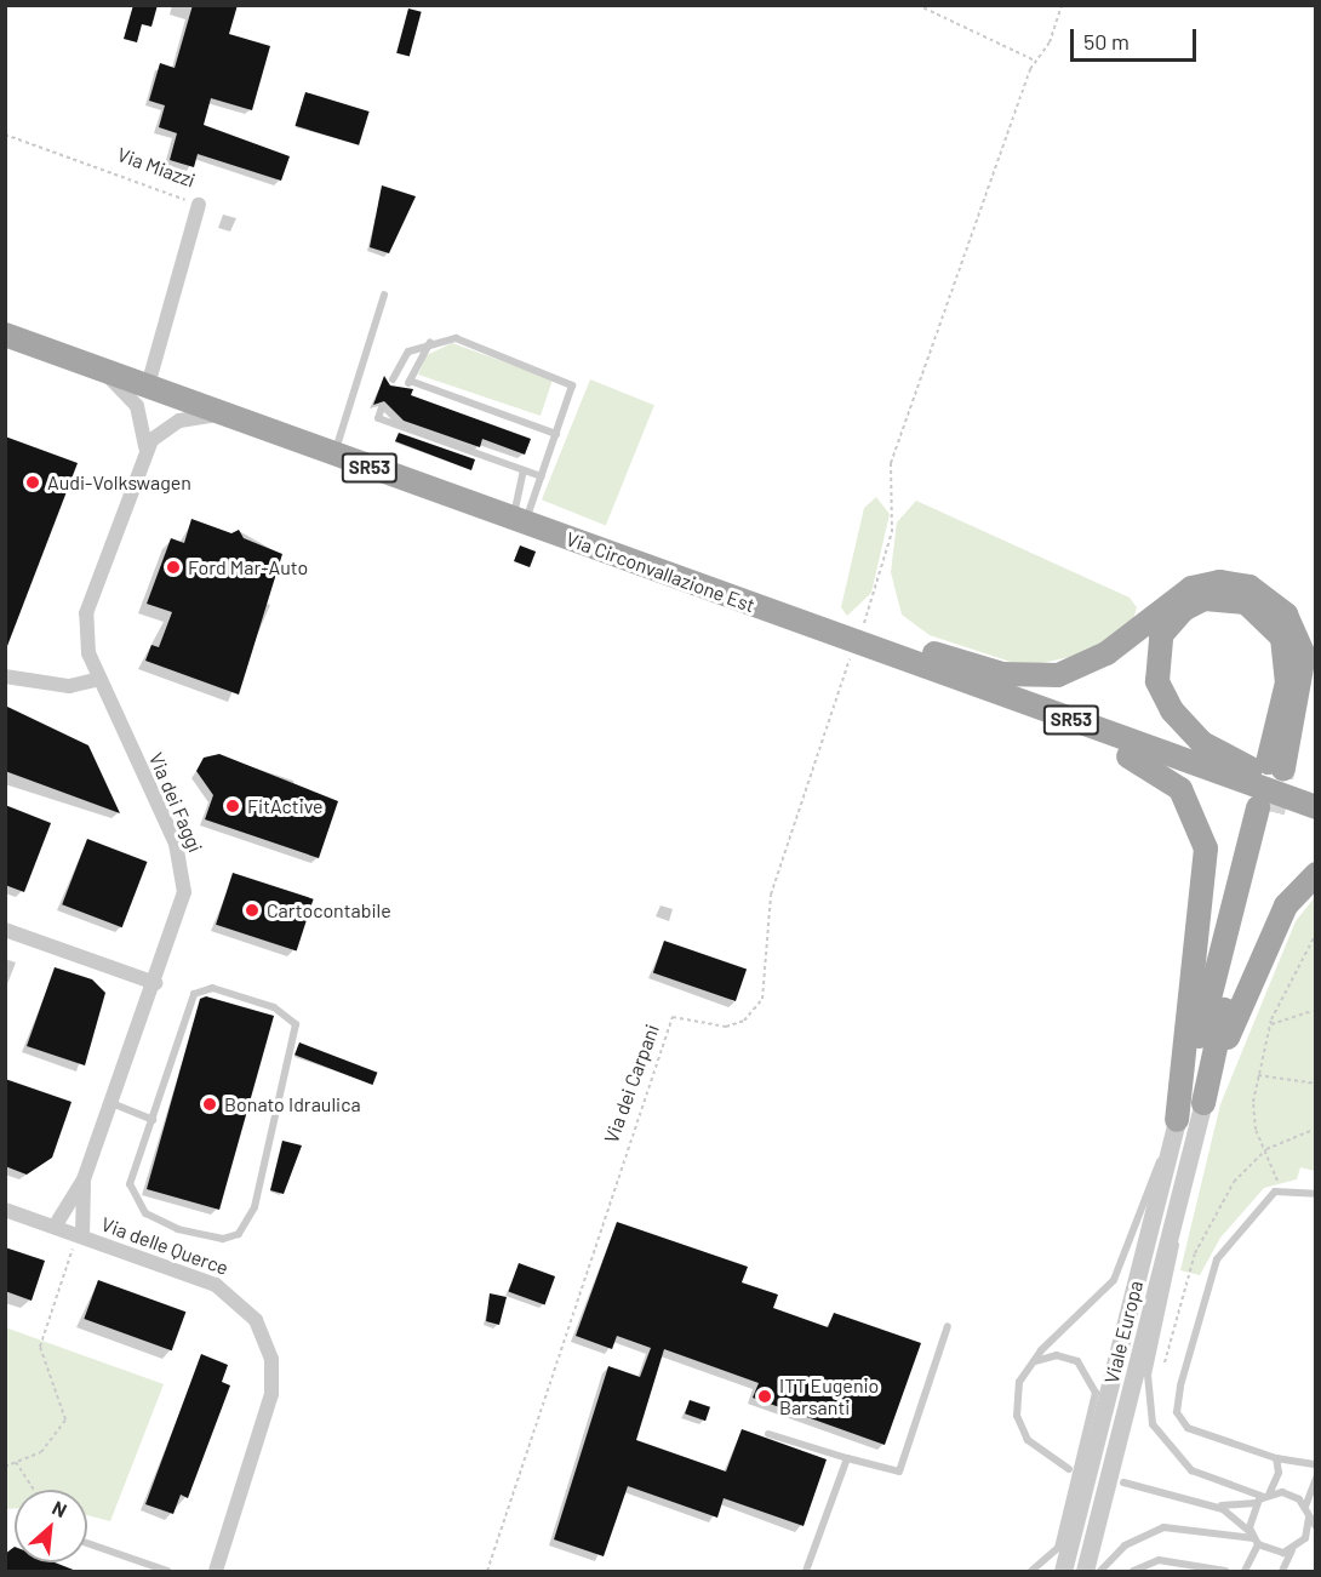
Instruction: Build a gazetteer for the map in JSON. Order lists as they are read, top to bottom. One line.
{"streets":{"main road":["SR53","Via Circonvallazione Est"],"street":["Via Miazzi","Via dei Faggi","Via delle Querce","Viale Europa"],"path":["Via dei Carpani"]},"crossings":[["Via Miazzi","Via Circonvallazione Est"],["SR53","Via Circonvallazione Est"],["SR53","Via dei Carpani"],["Via Circonvallazione Est","Via dei Faggi"],["Via Circonvallazione Est","Via dei Carpani"],["Via dei Faggi","Via delle Querce"]],"places":["Audi-Volkswagen","Ford Mar-Auto","FitActive","Cartocontabile","Bonato Idraulica","ITT Eugenio Barsanti"],"scale_bar":"50 m","north":"top right"}
